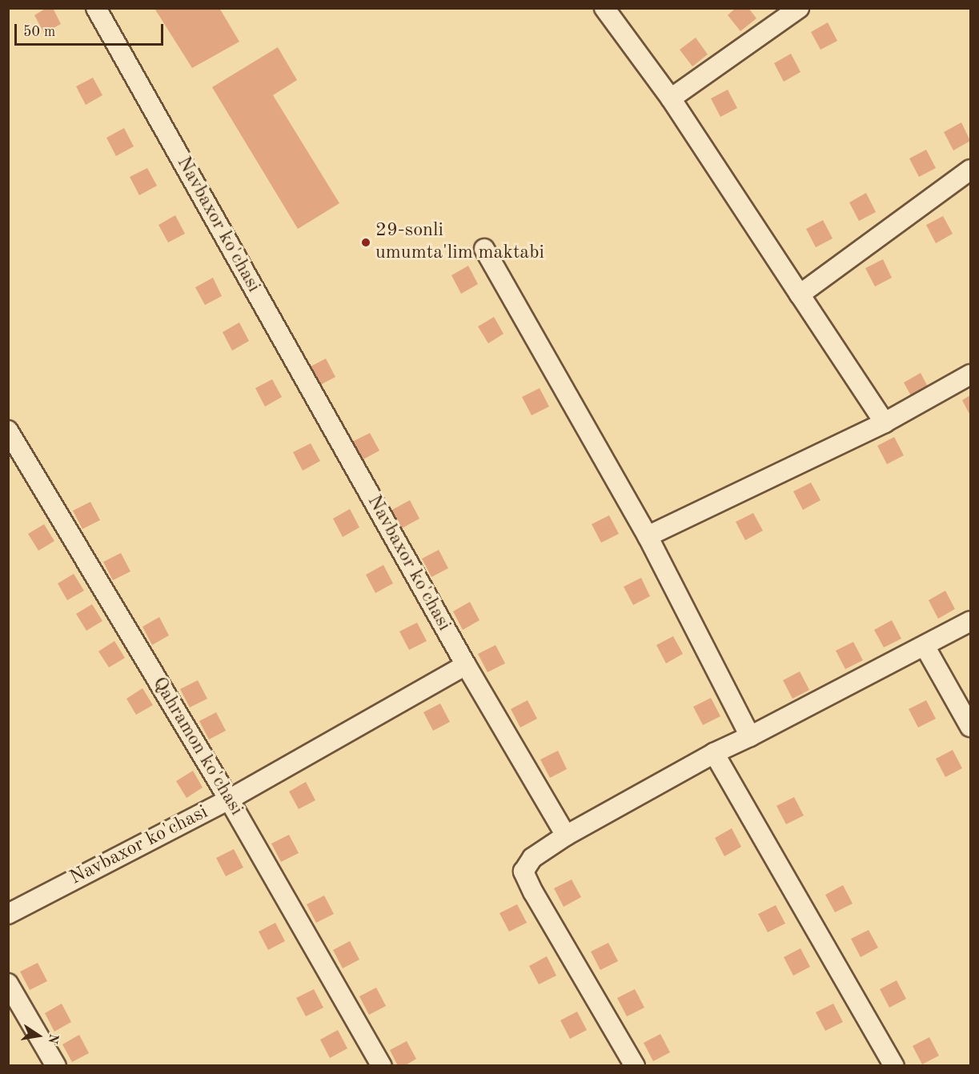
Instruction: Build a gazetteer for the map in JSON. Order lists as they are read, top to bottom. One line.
{"streets":{"street":["Navbaxor ko'chasi","Qahramon ko'chasi"]},"crossings":[["Navbaxor ko'chasi","Qahramon ko'chasi"]],"places":["29-sonli umumta'lim maktabi"],"scale_bar":"50 m","north":"right"}
